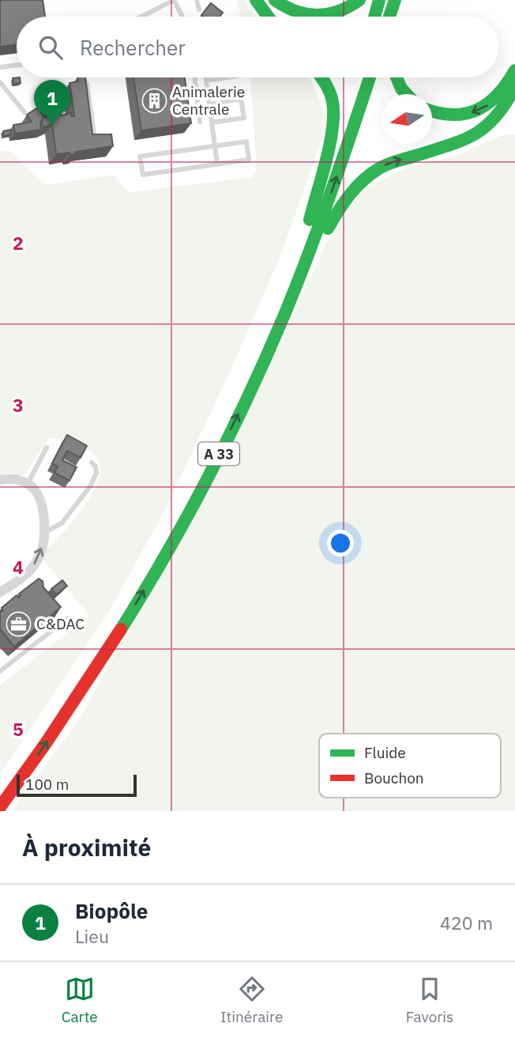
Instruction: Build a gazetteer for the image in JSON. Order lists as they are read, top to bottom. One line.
{"streets":{"highway":["A 33"]},"places":{"building":["Animalerie Centrale"],"office":["C&DAC"]},"legend":["Fluide","Bouchon"],"scale_bar":"100 m","north":"left","page":{"search":"Rechercher","pins":"1","scale":"100 m","heading":"À proximité","list":[{"mark":"1","name":"Biopôle","note":"Lieu","value":"420 m"}],"nav":["Carte","Itinéraire","Favoris"]},"grid":{"rows":["2","3","4","5"]}}
